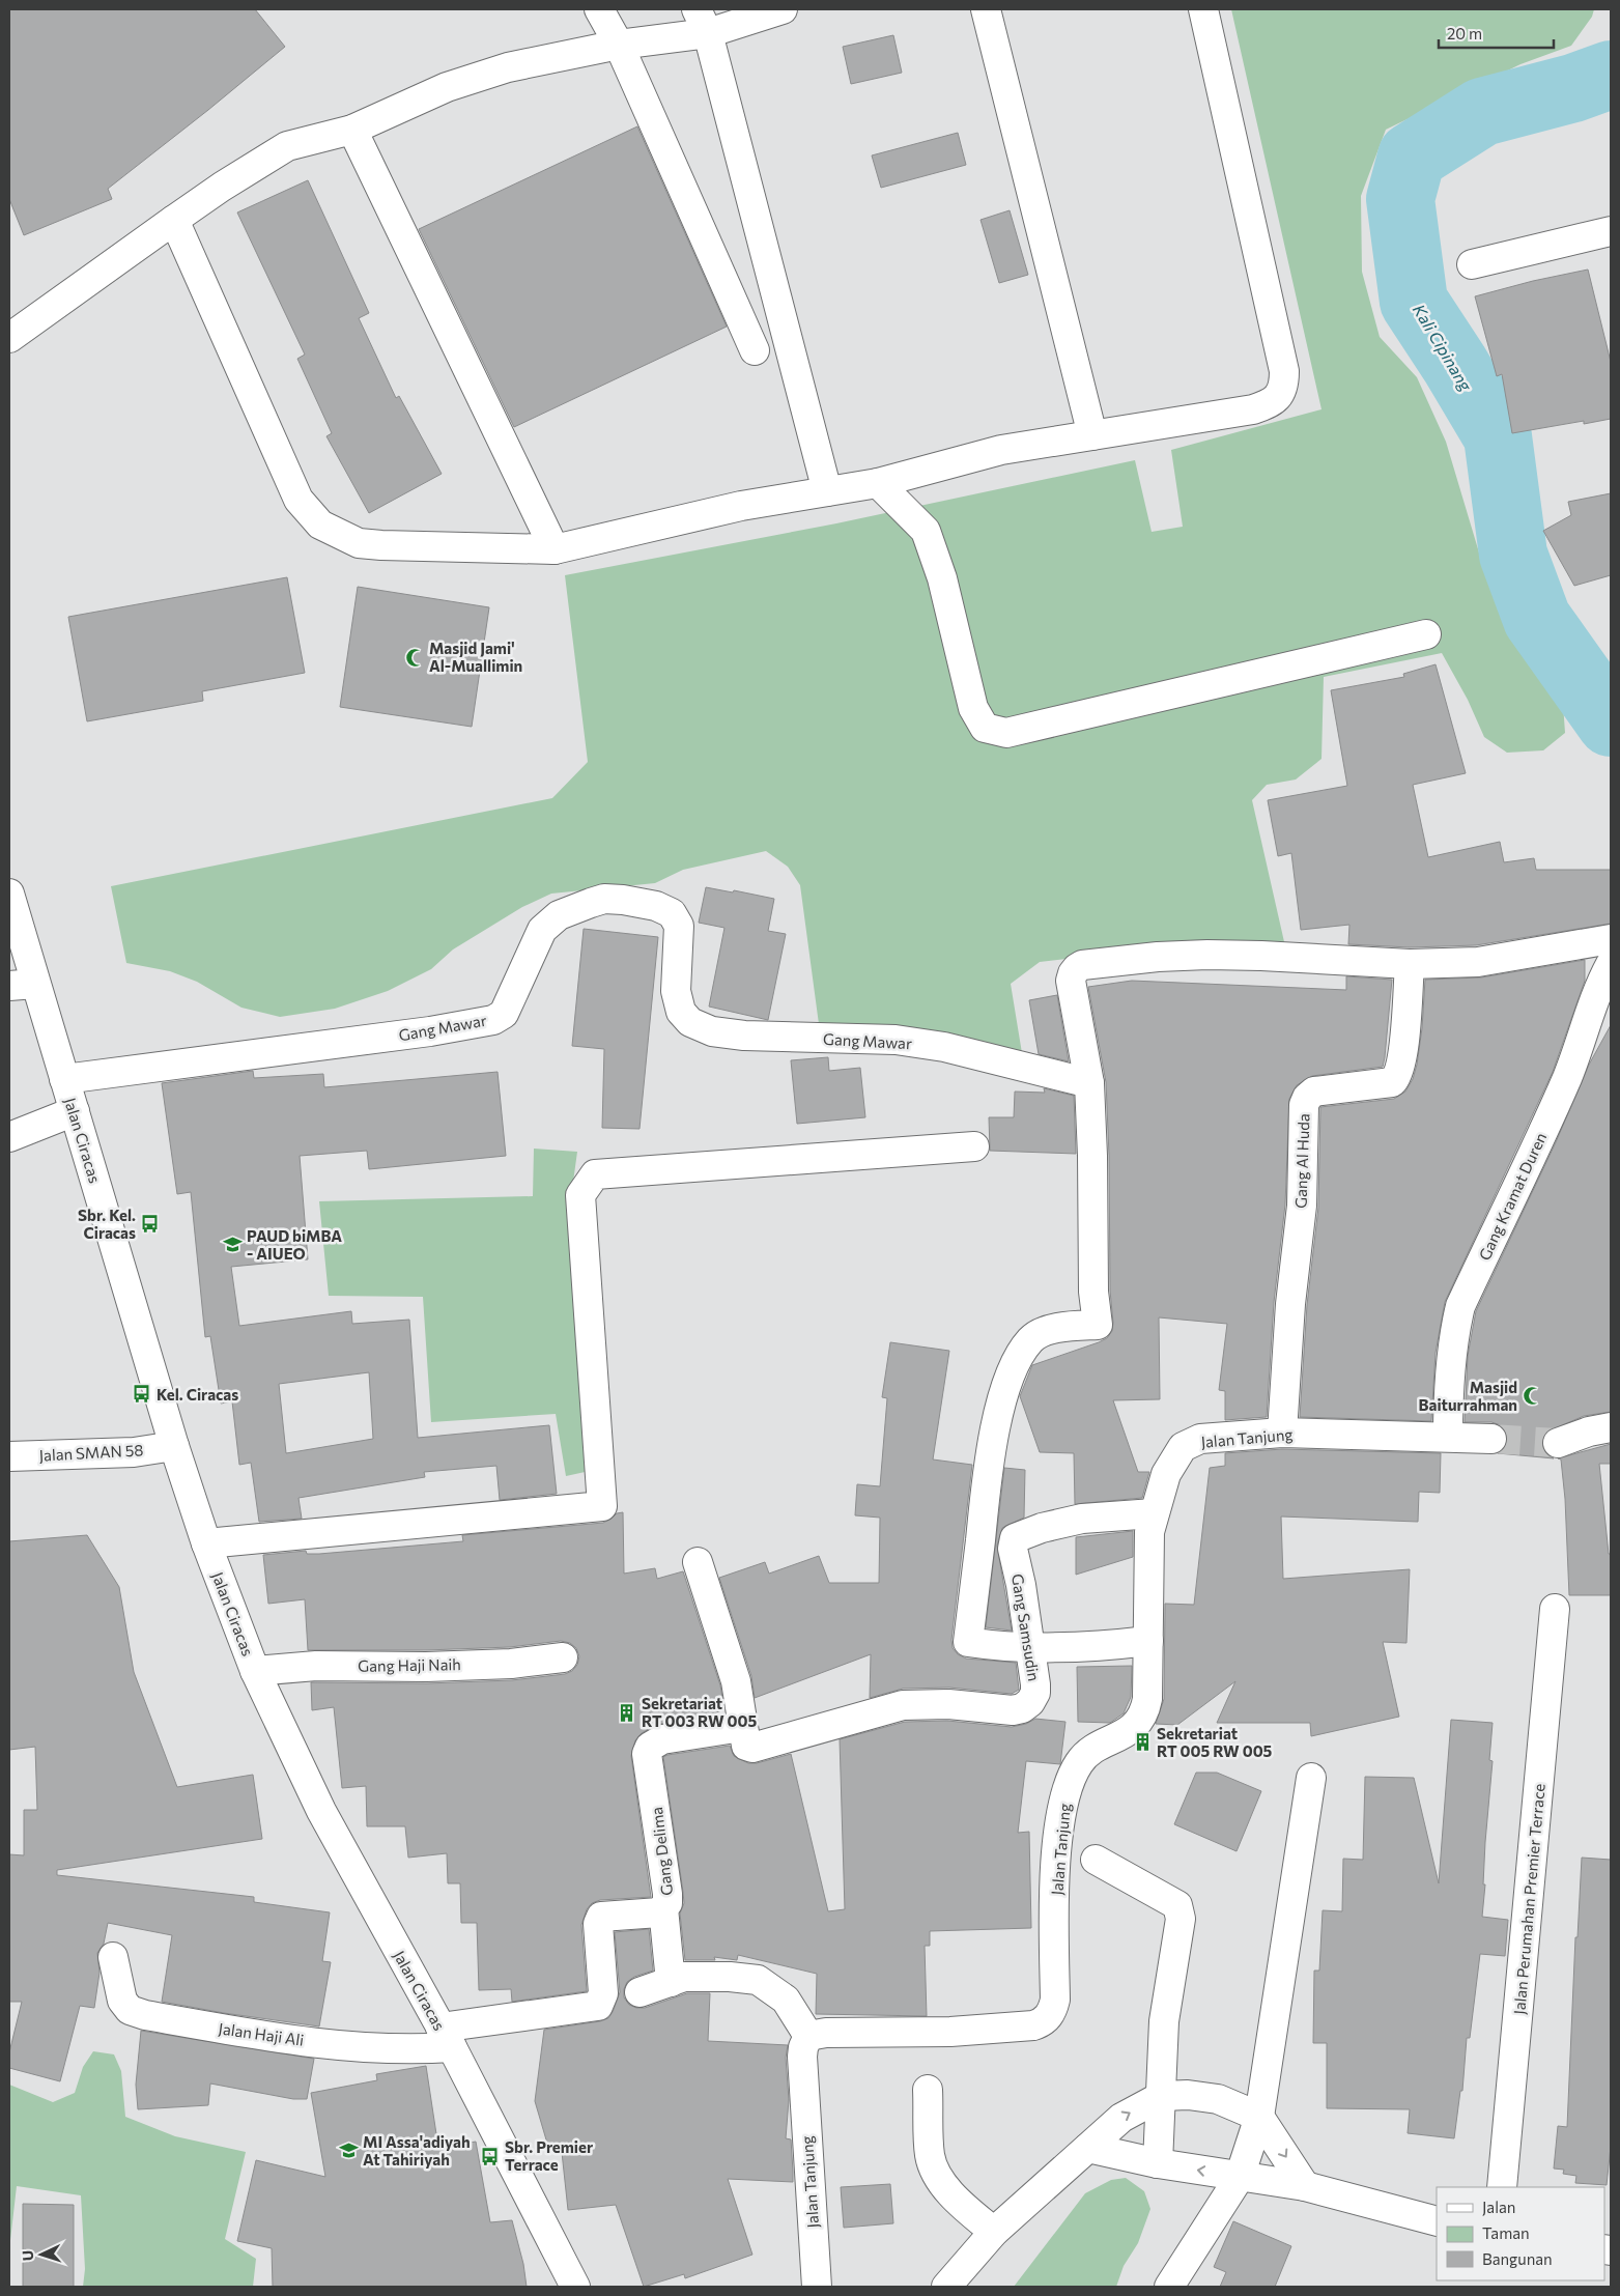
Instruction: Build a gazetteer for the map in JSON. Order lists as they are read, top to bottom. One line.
{"streets":{"street":["Gang Mawar","Jalan Ciracas","Gang Al Huda","Gang Kramat Duren","Jalan Tanjung","Jalan SMAN 58","Gang Samsudin","Gang Haji Naih","Gang Delima","Jalan Perumahan Premier Terrace","Jalan Haji Ali"]},"crossings":[["Gang Mawar","Jalan Ciracas"],["Jalan Ciracas","Jalan SMAN 58"],["Jalan Ciracas","Gang Haji Naih"],["Jalan Ciracas","Gang Delima"],["Jalan Ciracas","Jalan Haji Ali"],["Gang Al Huda","Jalan Tanjung"],["Gang Kramat Duren","Jalan Tanjung"],["Jalan Tanjung","Gang Samsudin"],["Gang Samsudin","Gang Delima"],["Gang Delima","Jalan Haji Ali"]],"water":["Kali Cipinang"],"places":{"mosque":["Masjid Jami' Al-Muallimin","Masjid Baiturrahman"],"bus stop":["Sbr. Kel. Ciracas","Kel. Ciracas","Sbr. Premier Terrace"],"school or university":["PAUD biMBA - AIUEO","MI Assa'adiyah At Tahiriyah"],"building":["Sekretariat RT 003 RW 005","Sekretariat RT 005 RW 005"]},"legend":["Jalan","Taman","Bangunan"],"scale_bar":"20 m","north":"left"}
